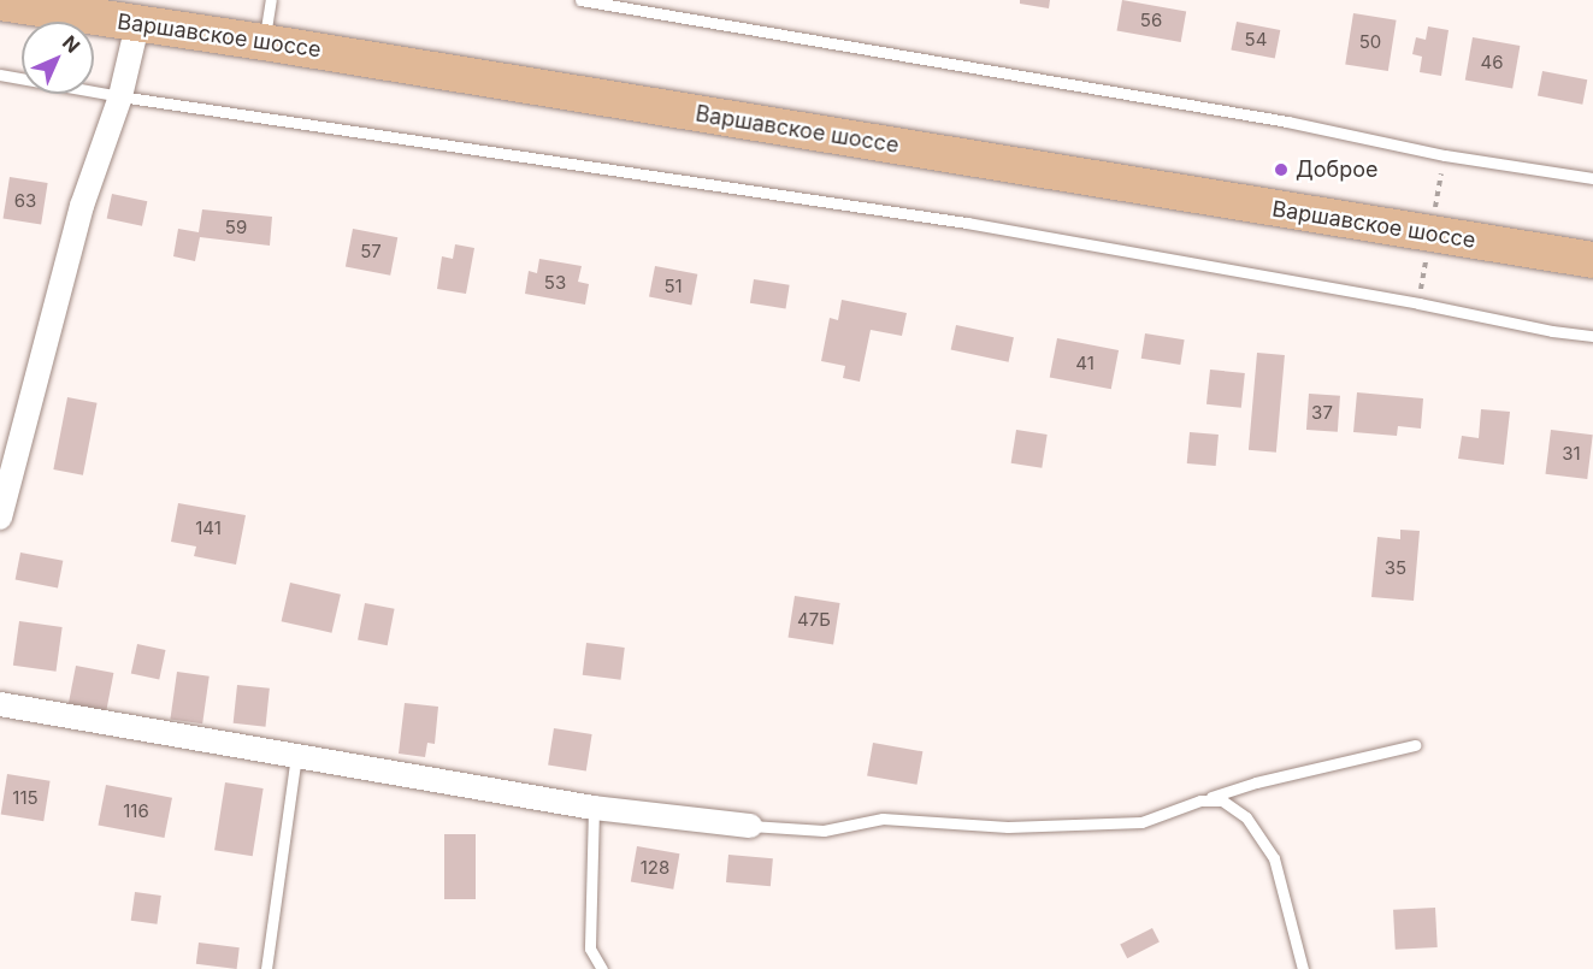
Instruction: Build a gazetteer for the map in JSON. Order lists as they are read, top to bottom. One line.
{"streets":{"main road":["Варшавское шоссе"]},"places":["Доброе"],"house_numbers":["56","54","50","46","63","59","57","53","51","41","37","31","141","35","47Б","115","116","128"],"north":"top right"}
